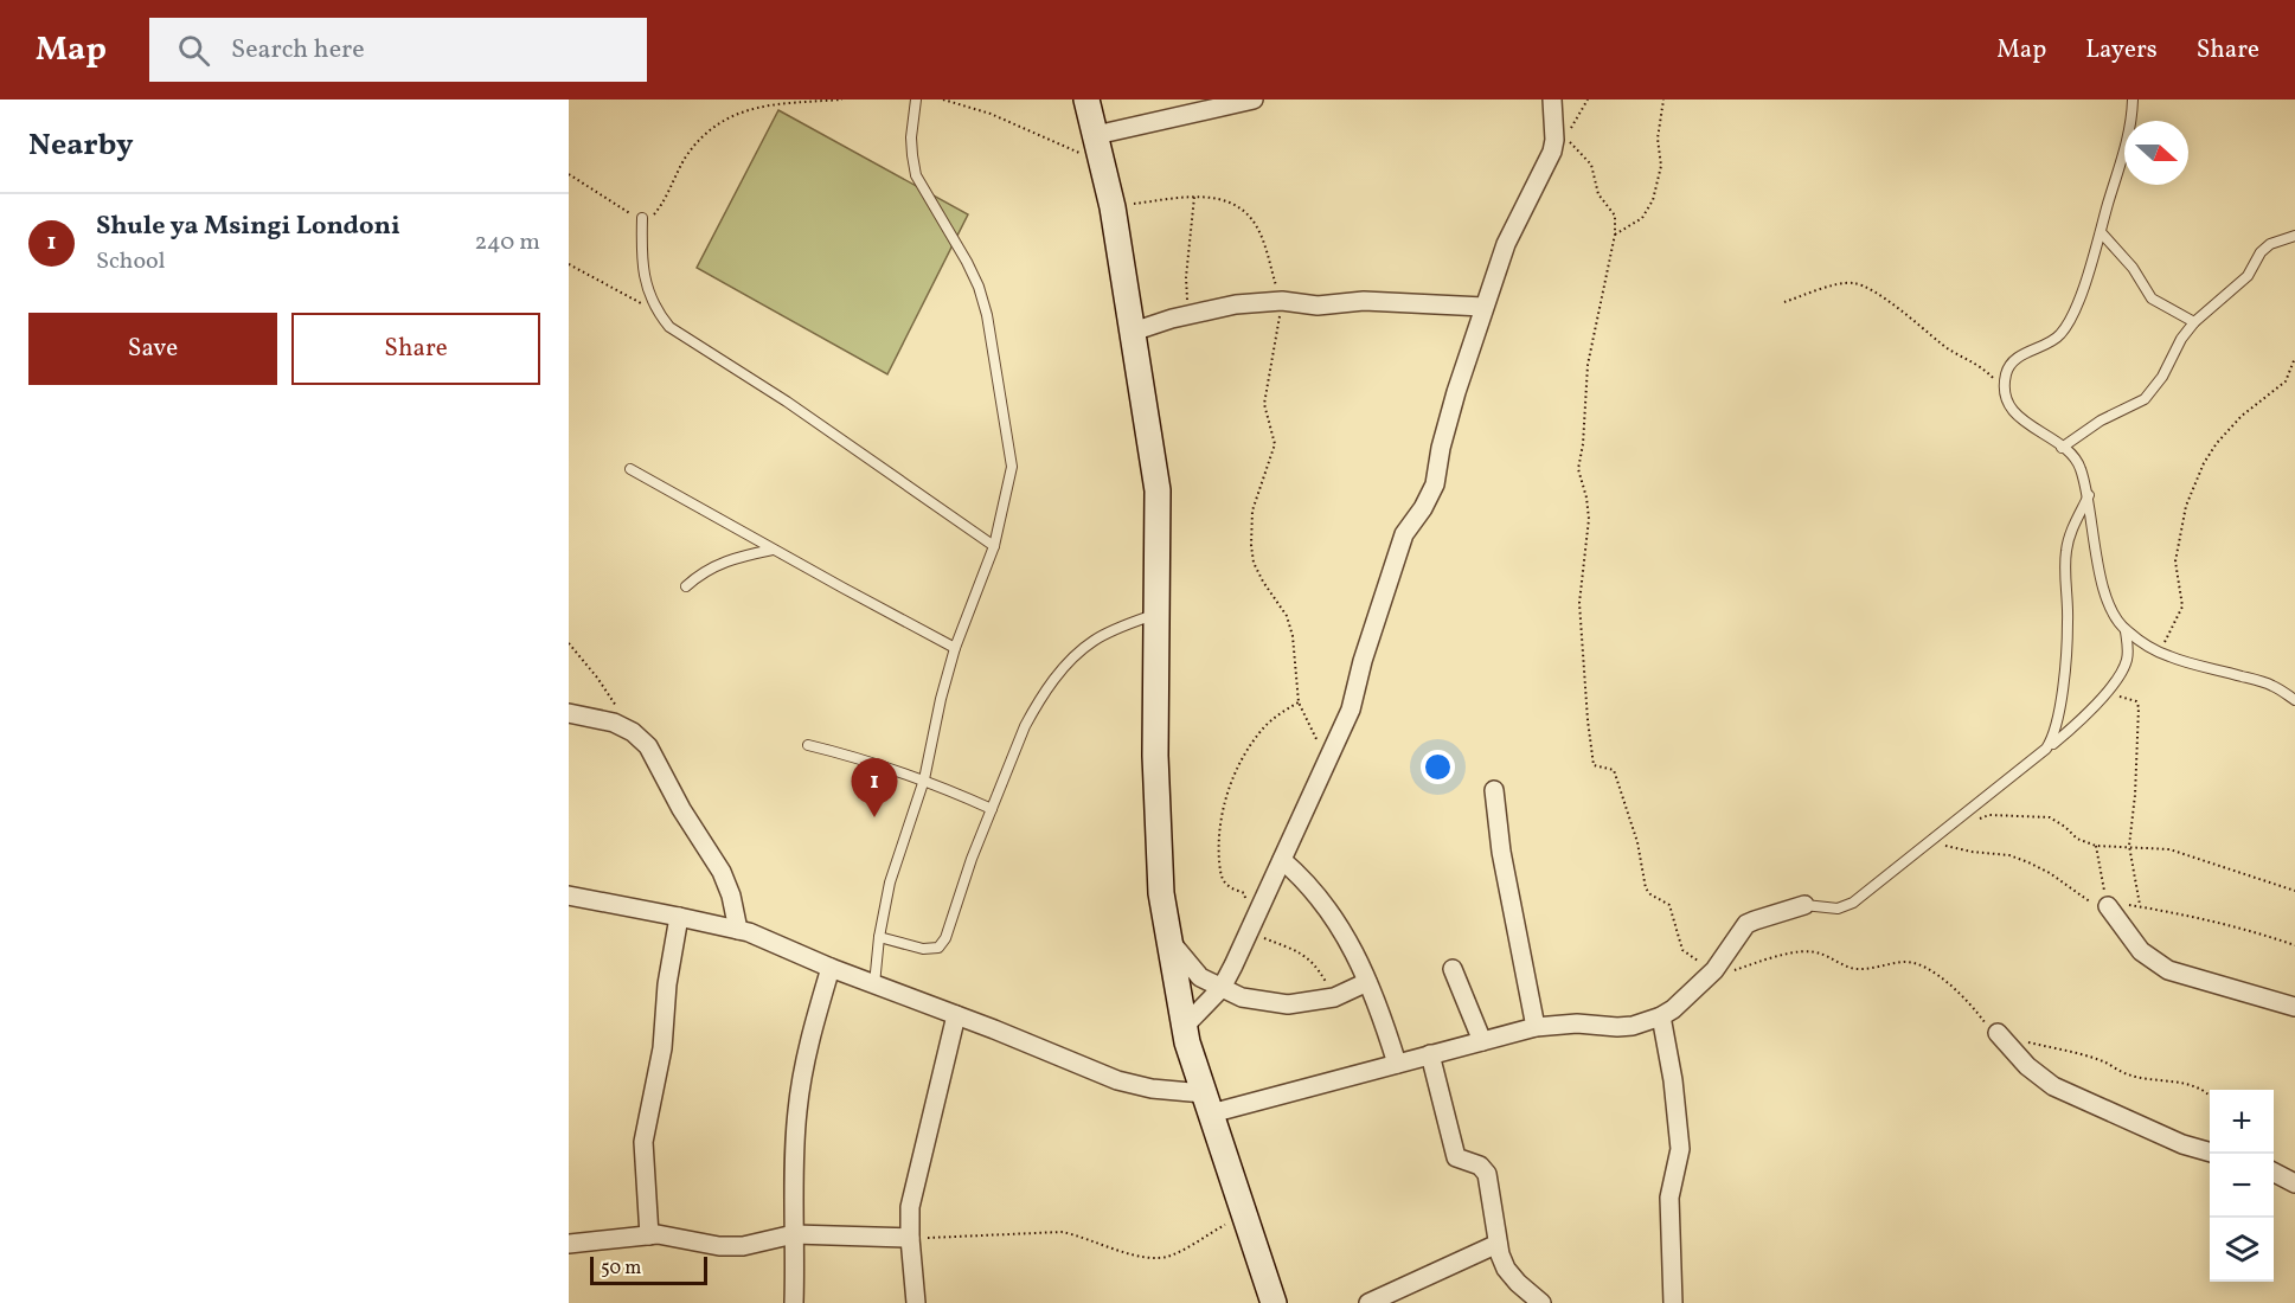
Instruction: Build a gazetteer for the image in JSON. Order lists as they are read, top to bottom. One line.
{"scale_bar":"50 m","north":"right","page":{"header":"Map","search":"Search here","nav":["Map","Layers","Share"],"heading":"Nearby","list":[{"mark":"1","name":"Shule ya Msingi Londoni","note":"School","value":"240 m"}],"buttons":["Save","Share"],"pins":"1","map_buttons":["+","−"],"scale":"50 m"}}
